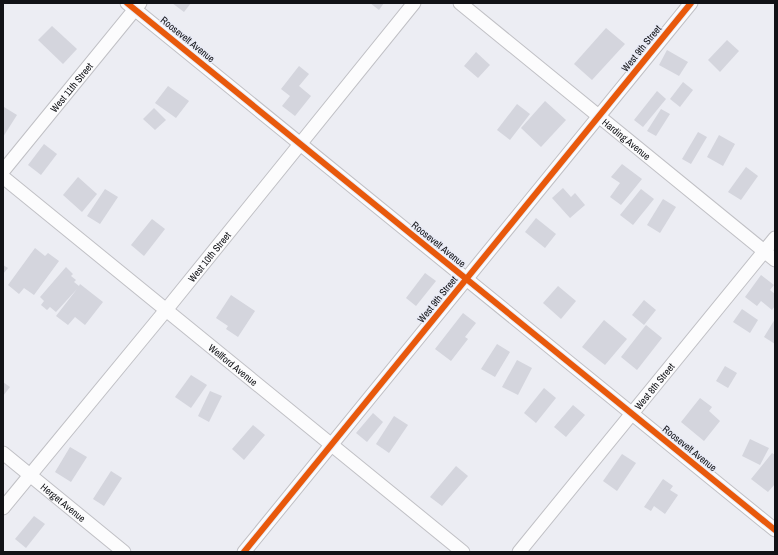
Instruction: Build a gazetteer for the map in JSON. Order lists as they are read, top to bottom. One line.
{"streets":{"street":["Roosevelt Avenue","West 9th Street","West 11th Street","Harding Avenue","West 10th Street","Wellford Avenue","West 8th Street","Herget Avenue"]},"crossings":[["Roosevelt Avenue","West 9th Street"],["Roosevelt Avenue","West 11th Street"],["Roosevelt Avenue","West 10th Street"],["Roosevelt Avenue","West 8th Street"],["West 9th Street","Harding Avenue"],["West 9th Street","Wellford Avenue"],["Harding Avenue","West 8th Street"],["West 10th Street","Wellford Avenue"],["West 10th Street","Herget Avenue"]]}
